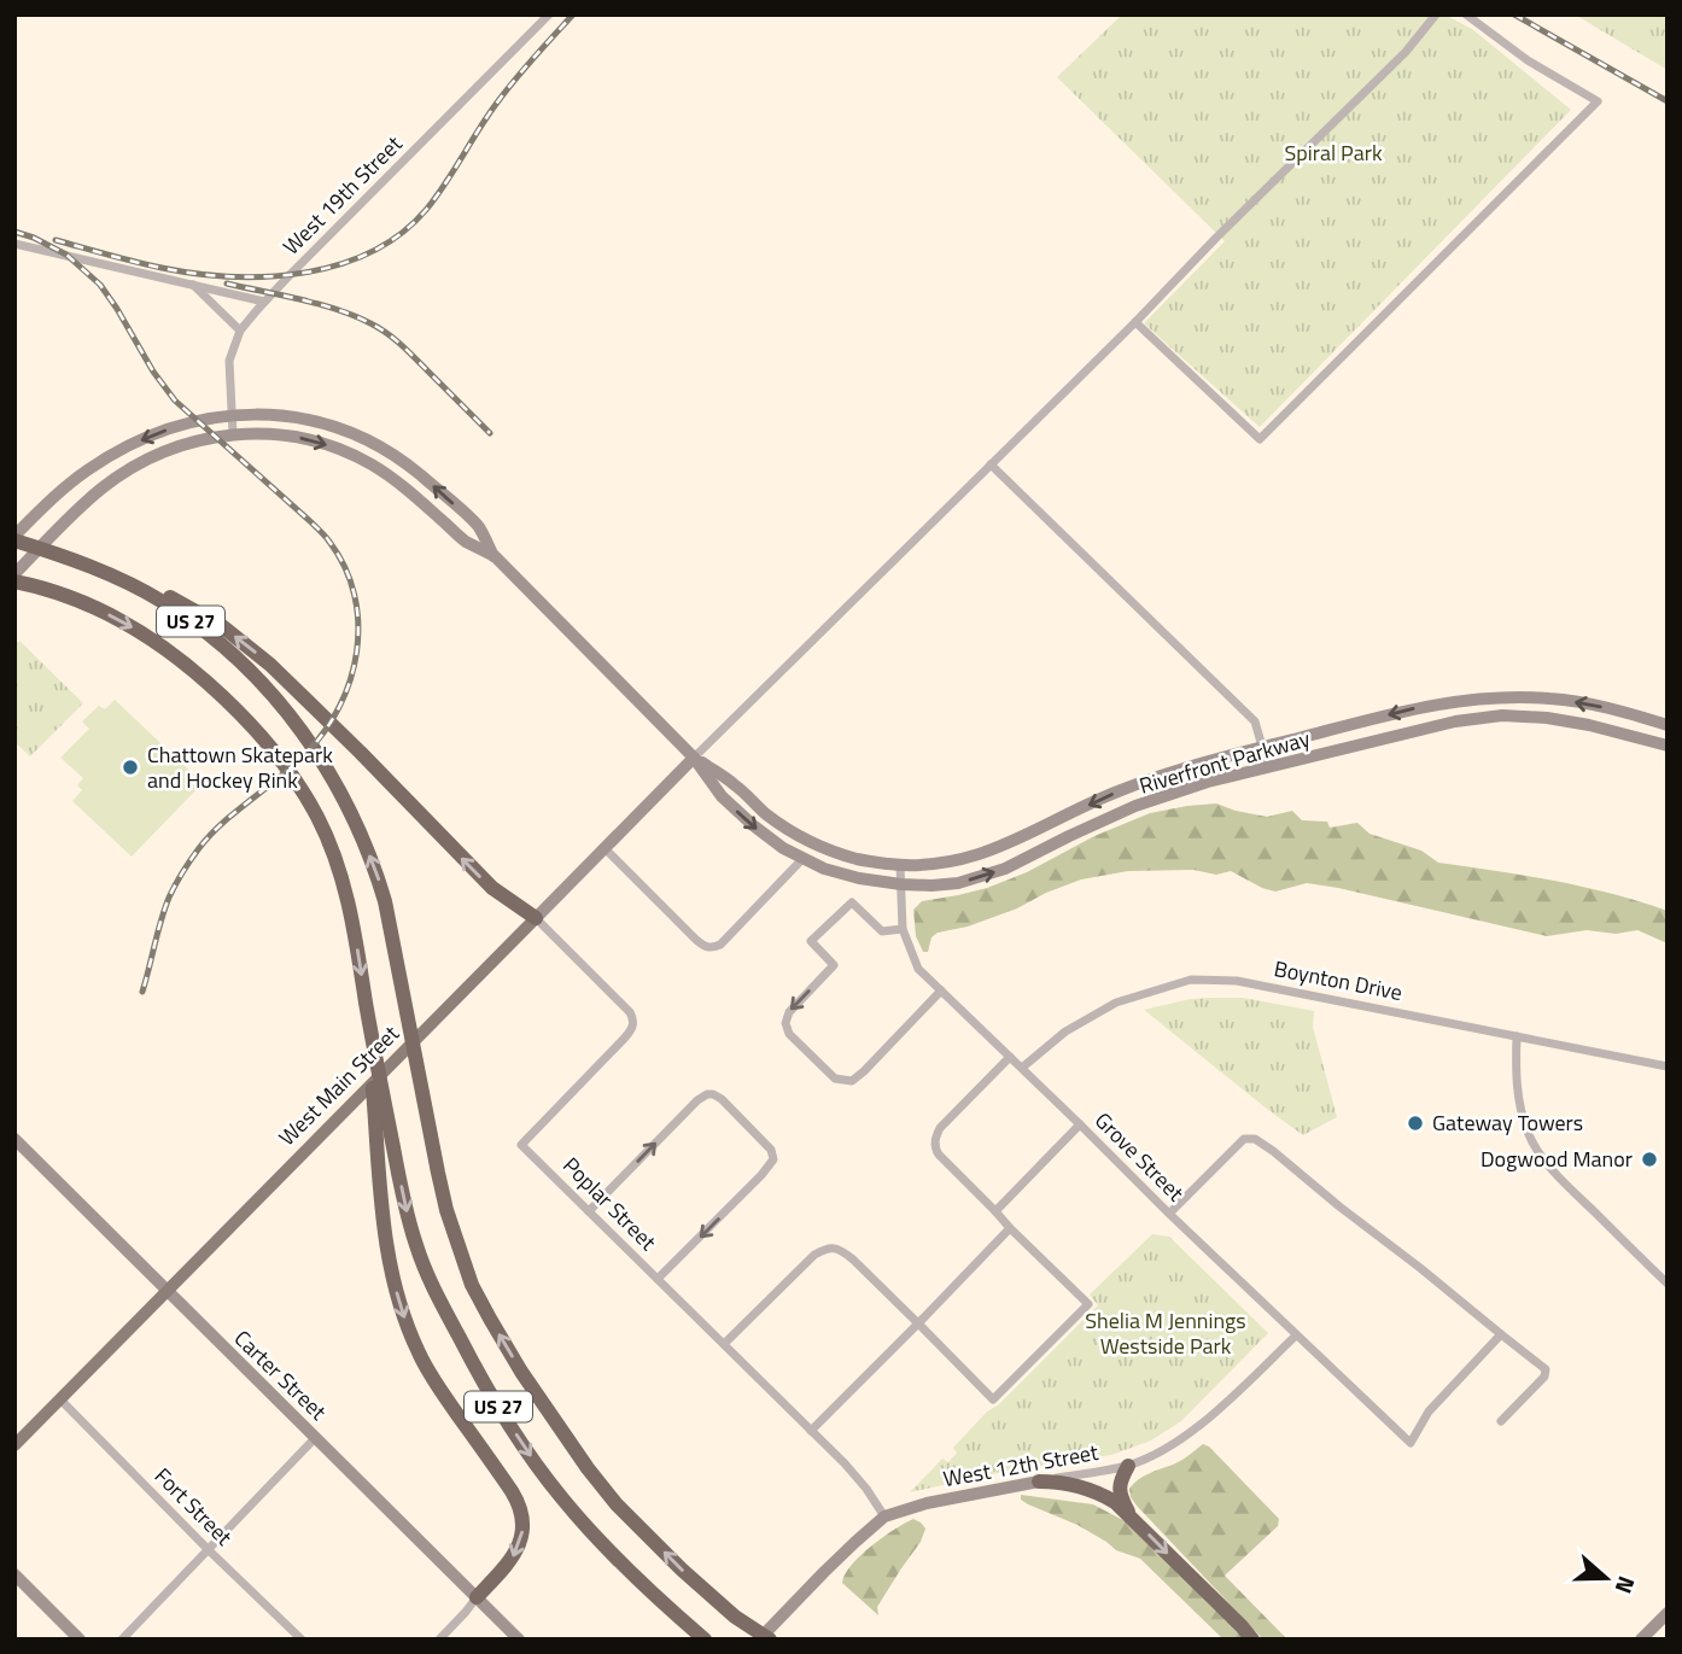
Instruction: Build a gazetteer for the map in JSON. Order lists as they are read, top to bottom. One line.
{"streets":{"highway":["US 27"],"main road":["Riverfront Parkway","West Main Street","Carter Street","West 12th Street"],"street":["West 19th Street","Boynton Drive","Grove Street","Poplar Street","Fort Street"]},"crossings":[["West 19th Street","Riverfront Parkway"],["US 27","Riverfront Parkway"],["Riverfront Parkway","West Main Street"],["Riverfront Parkway","Grove Street"],["Boynton Drive","Grove Street"],["West Main Street","Poplar Street"],["West Main Street","Carter Street"],["West Main Street","Fort Street"],["Grove Street","West 12th Street"],["Poplar Street","West 12th Street"]],"parks":["Spiral Park","Shelia M Jennings Westside Park"],"places":["Chattown Skatepark and Hockey Rink","Gateway Towers","Dogwood Manor"],"north":"right"}
